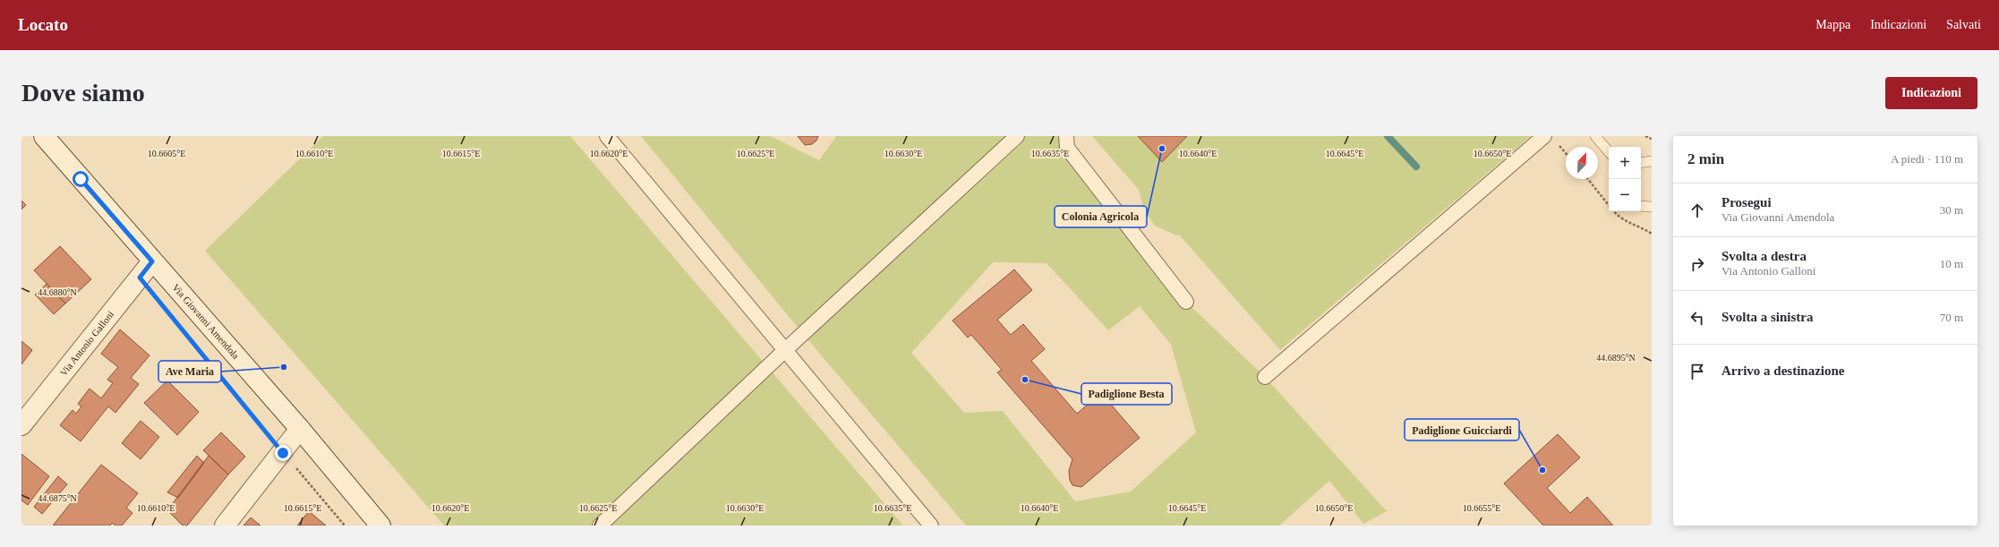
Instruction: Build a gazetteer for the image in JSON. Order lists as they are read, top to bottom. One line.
{"streets":{"main road":["Via Giovanni Amendola","Via Antonio Galloni"]},"crossings":[["Via Giovanni Amendola","Via Antonio Galloni"]],"places":["Colonia Agricola","Ave Maria","Padiglione Besta","Padiglione Guicciardi"],"north":"top right","page":{"header":"Locato","nav":["Mappa","Indicazioni","Salvati"],"buttons":"Indicazioni","title":"Dove siamo","heading":["2 min","A piedi · 110 m"],"map_buttons":["+","−"],"list":[["Prosegui","Via Giovanni Amendola","30 m"],["Svolta a destra","Via Antonio Galloni","10 m"],["Svolta a sinistra","70 m"],"Arrivo a destinazione"]},"coordinates":["10.6605°E","10.6610°E","10.6615°E","10.6620°E","10.6625°E","10.6630°E","10.6635°E","10.6640°E","10.6645°E","10.6650°E","44.6880°N","44.6895°N","44.6875°N","10.6655°E"]}
